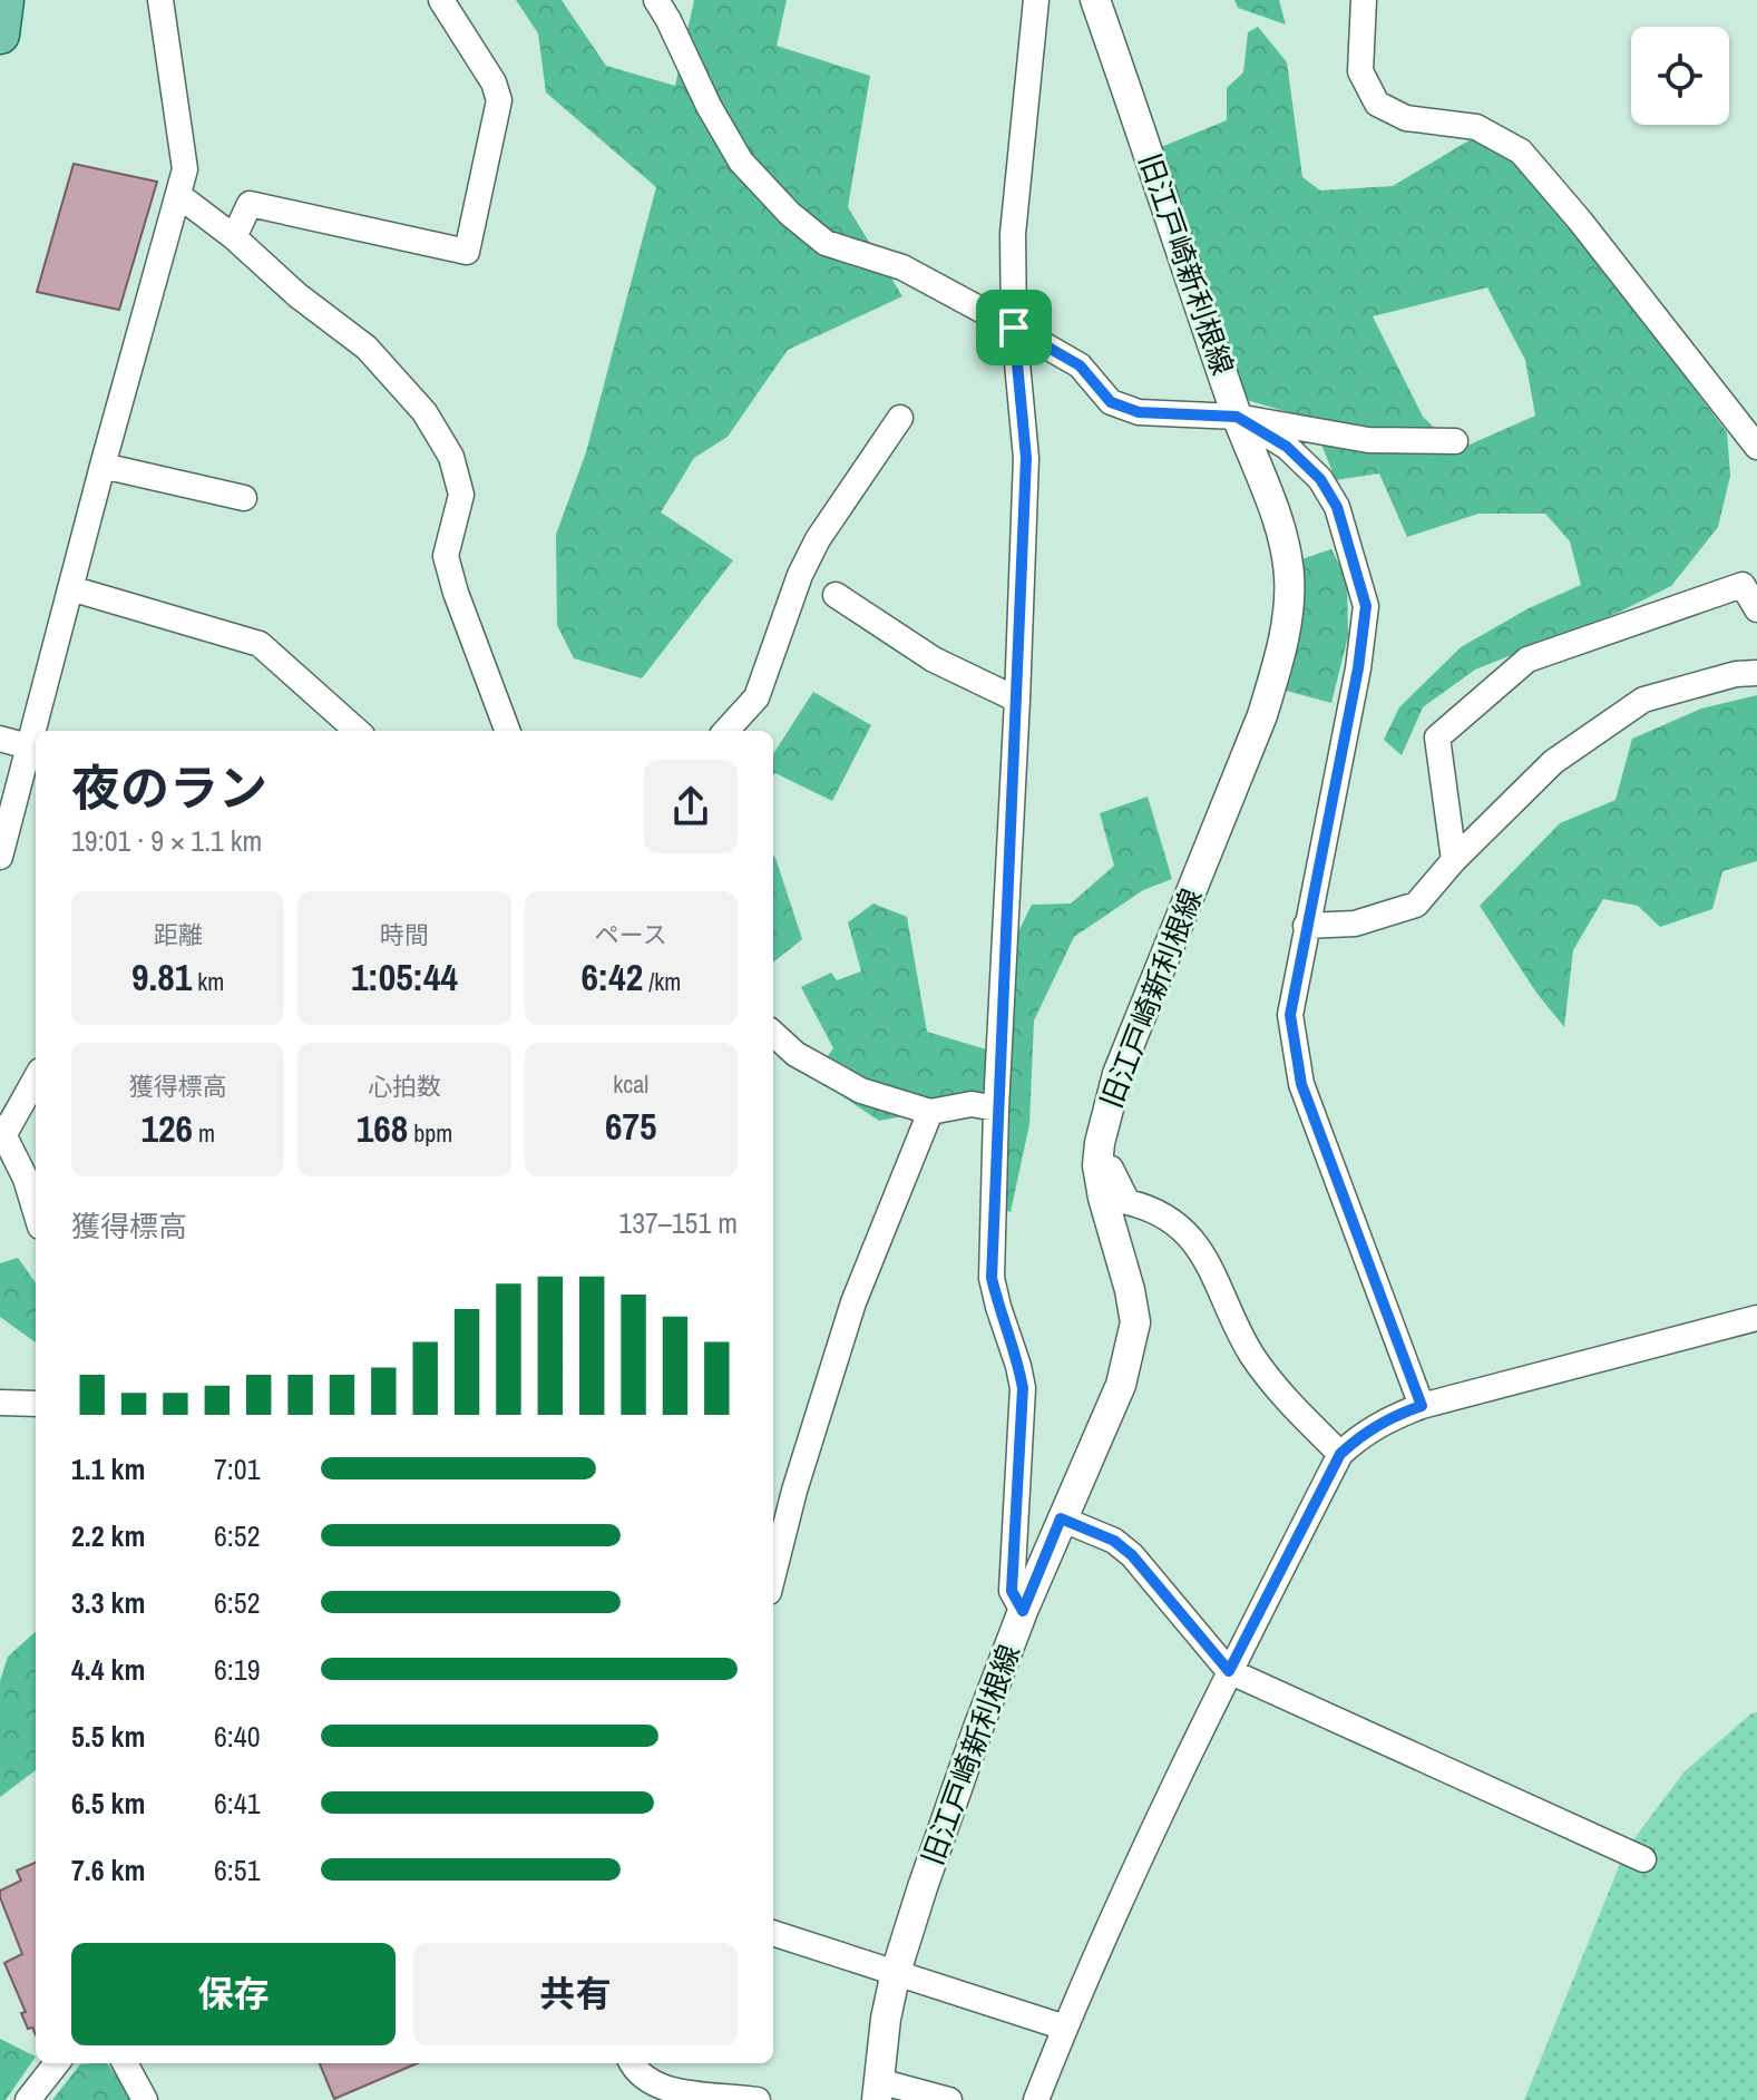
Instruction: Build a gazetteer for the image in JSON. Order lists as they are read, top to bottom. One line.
{"streets":{"street":["旧江戸崎新利根線"]},"page":{"heading":["夜のラン","19:01 · 9 × 1.1 km"],"stats":[["距離","9.81 km"],["時間","1:05:44"],["ペース","6:42 /km"],["獲得標高","126 m"],["心拍数","168 bpm"],["kcal","675"]],"chart":["獲得標高","137–151 m"],"list":[{"name":"1.1 km","note":"7:01"},{"name":"2.2 km","note":"6:52"},{"name":"3.3 km","note":"6:52"},{"name":"4.4 km","note":"6:19"},{"name":"5.5 km","note":"6:40"},{"name":"6.5 km","note":"6:41"},{"name":"7.6 km","note":"6:51"}],"buttons":["保存","共有"]}}
